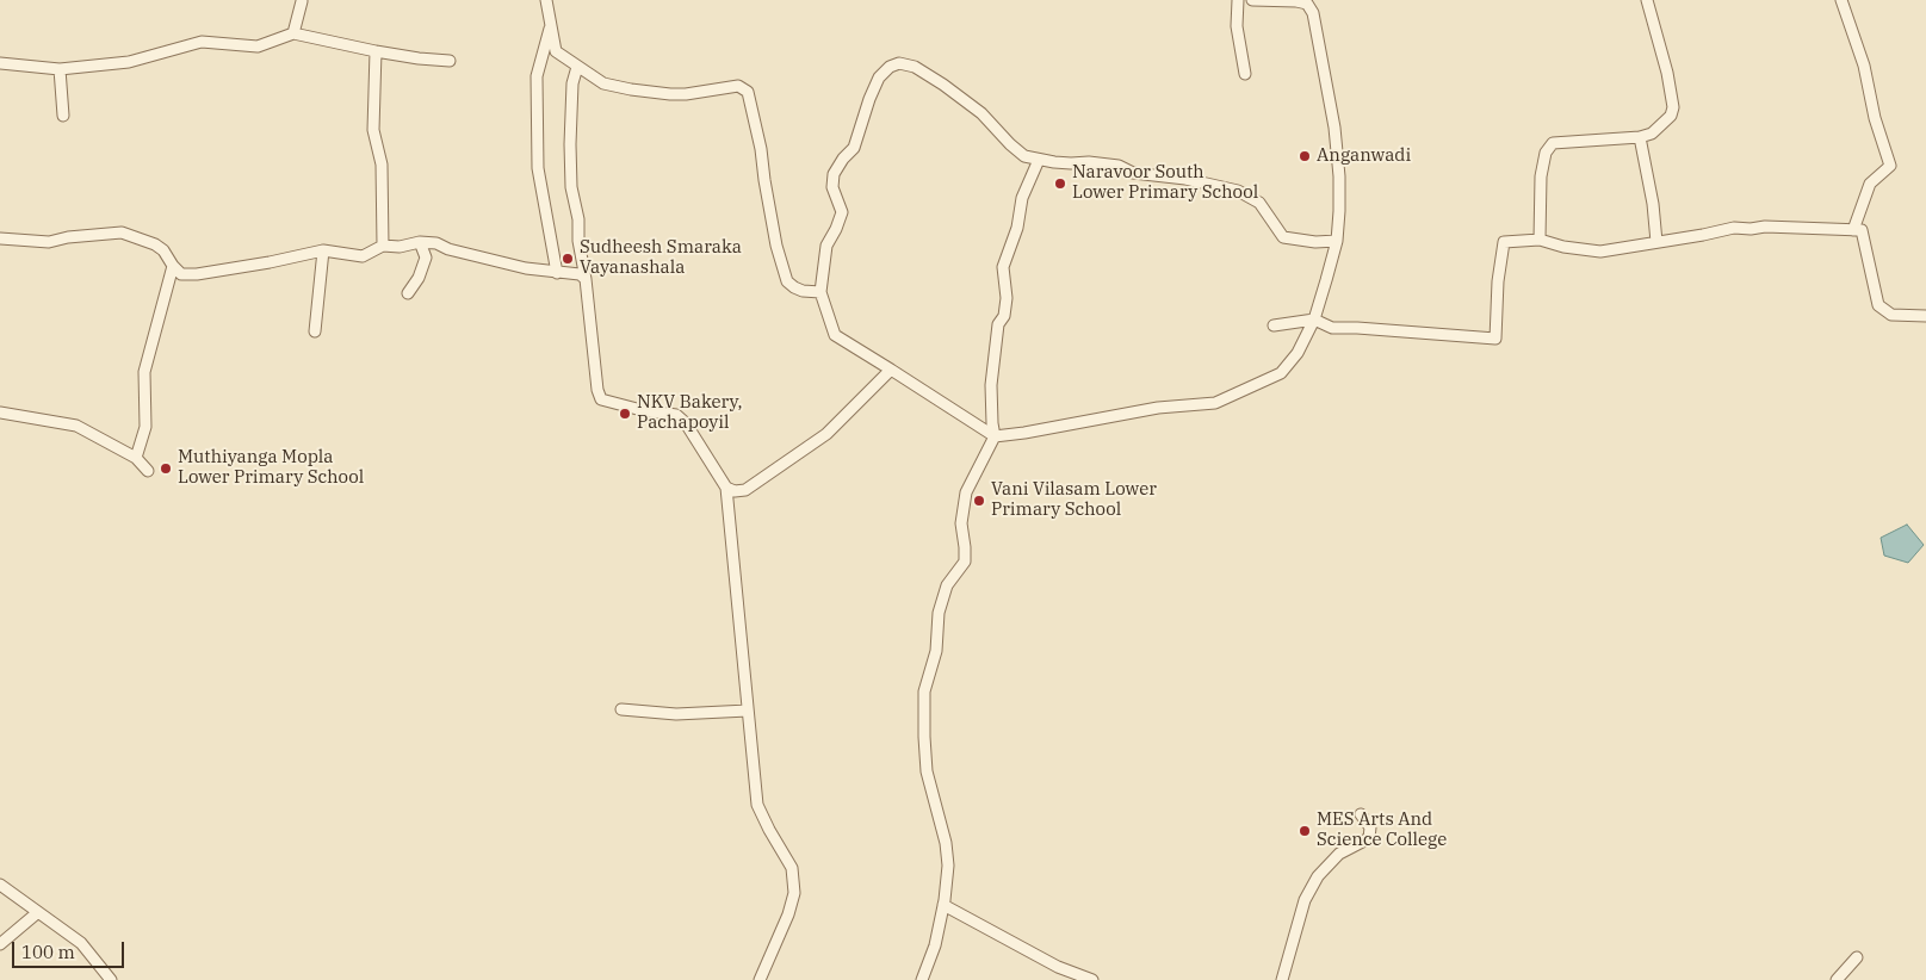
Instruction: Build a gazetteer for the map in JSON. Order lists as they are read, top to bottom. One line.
{"places":["Anganwadi","Naravoor South Lower Primary School","Sudheesh Smaraka Vayanashala","NKV Bakery, Pachapoyil","Muthiyanga Mopla Lower Primary School","Vani Vilasam Lower Primary School","MES Arts And Science College"],"scale_bar":"100 m"}
